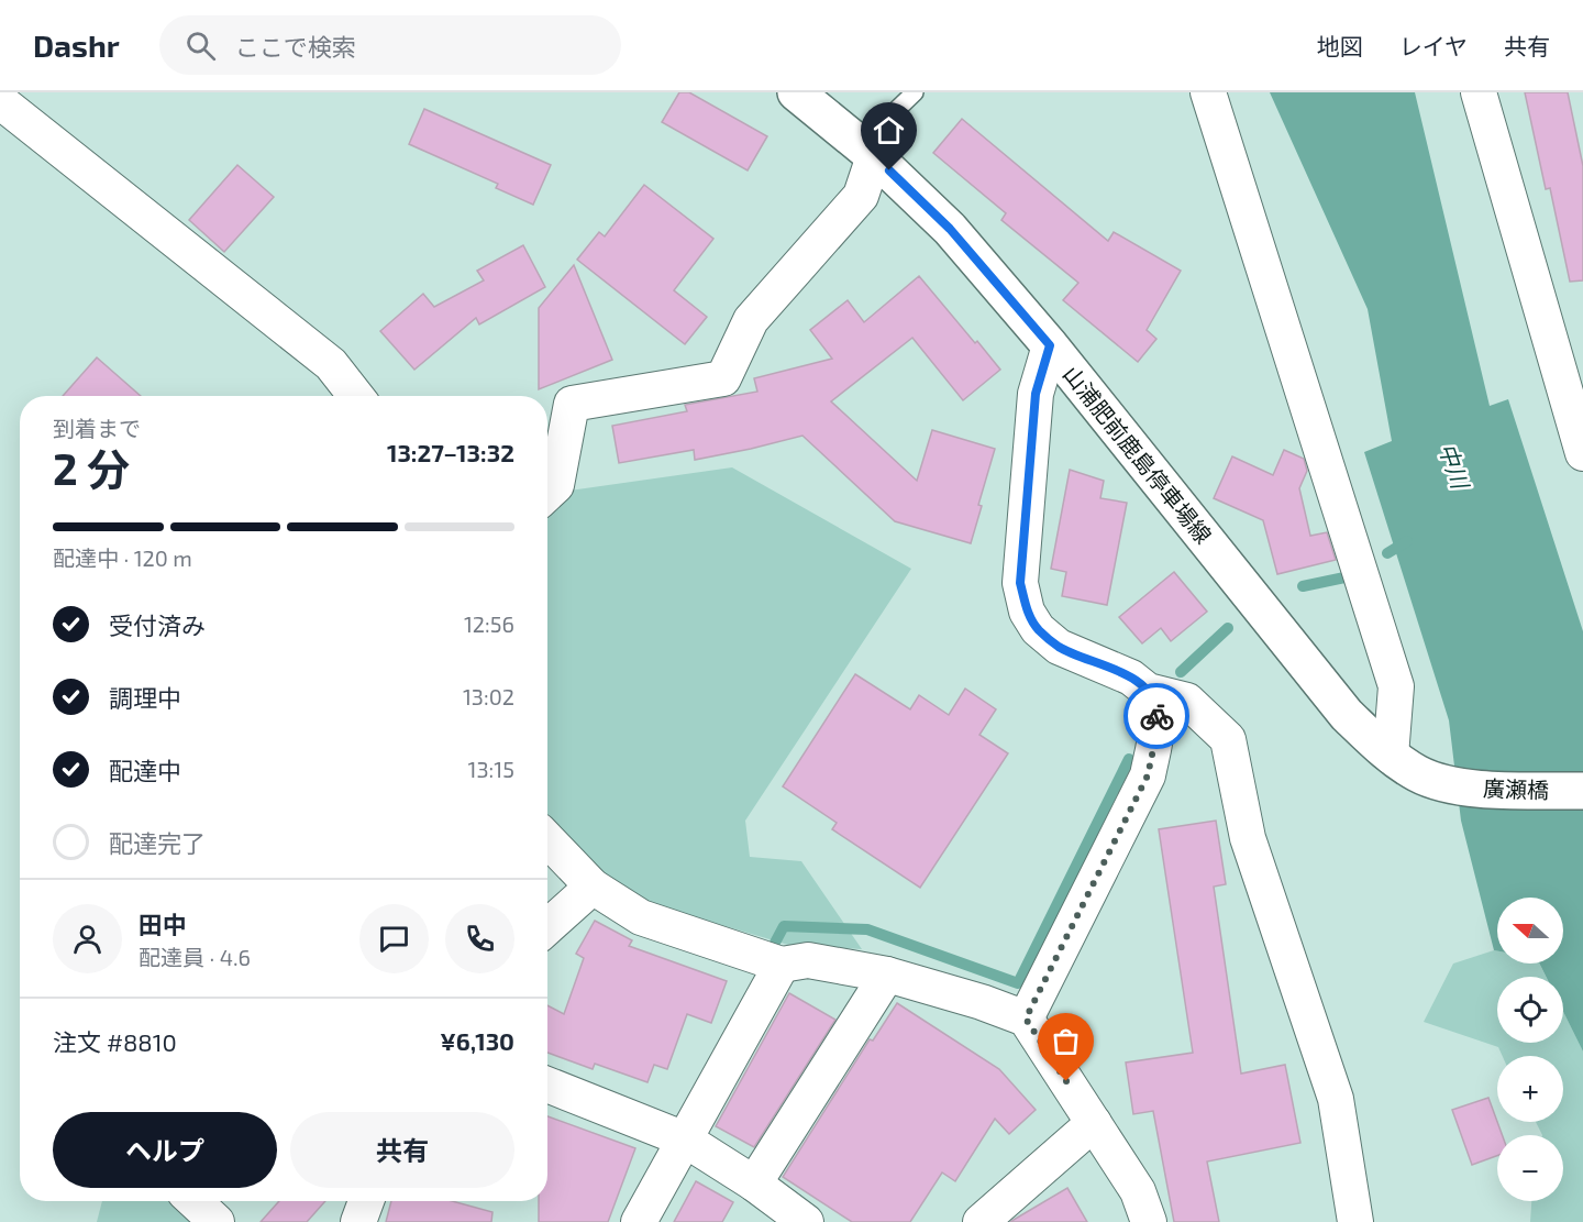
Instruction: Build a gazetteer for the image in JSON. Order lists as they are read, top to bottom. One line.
{"streets":{"main road":["山浦肥前鹿島停車場線","廣瀬橋"]},"crossings":[["山浦肥前鹿島停車場線","廣瀬橋"]],"water":["中川"],"north":"left","page":{"header":"Dashr","search":"ここで検索","nav":["地図","レイヤ","共有"],"heading":["2 分","到着まで","13:27–13:32"],"panel":["田中","配達員 · 4.6","注文 #8810","¥6,130"],"bar":"配達中 · 120 m","list":[["受付済み","12:56"],["調理中","13:02"],["配達中","13:15"],"配達完了"],"map_buttons":["+","−"],"buttons":["ヘルプ","共有"]}}
